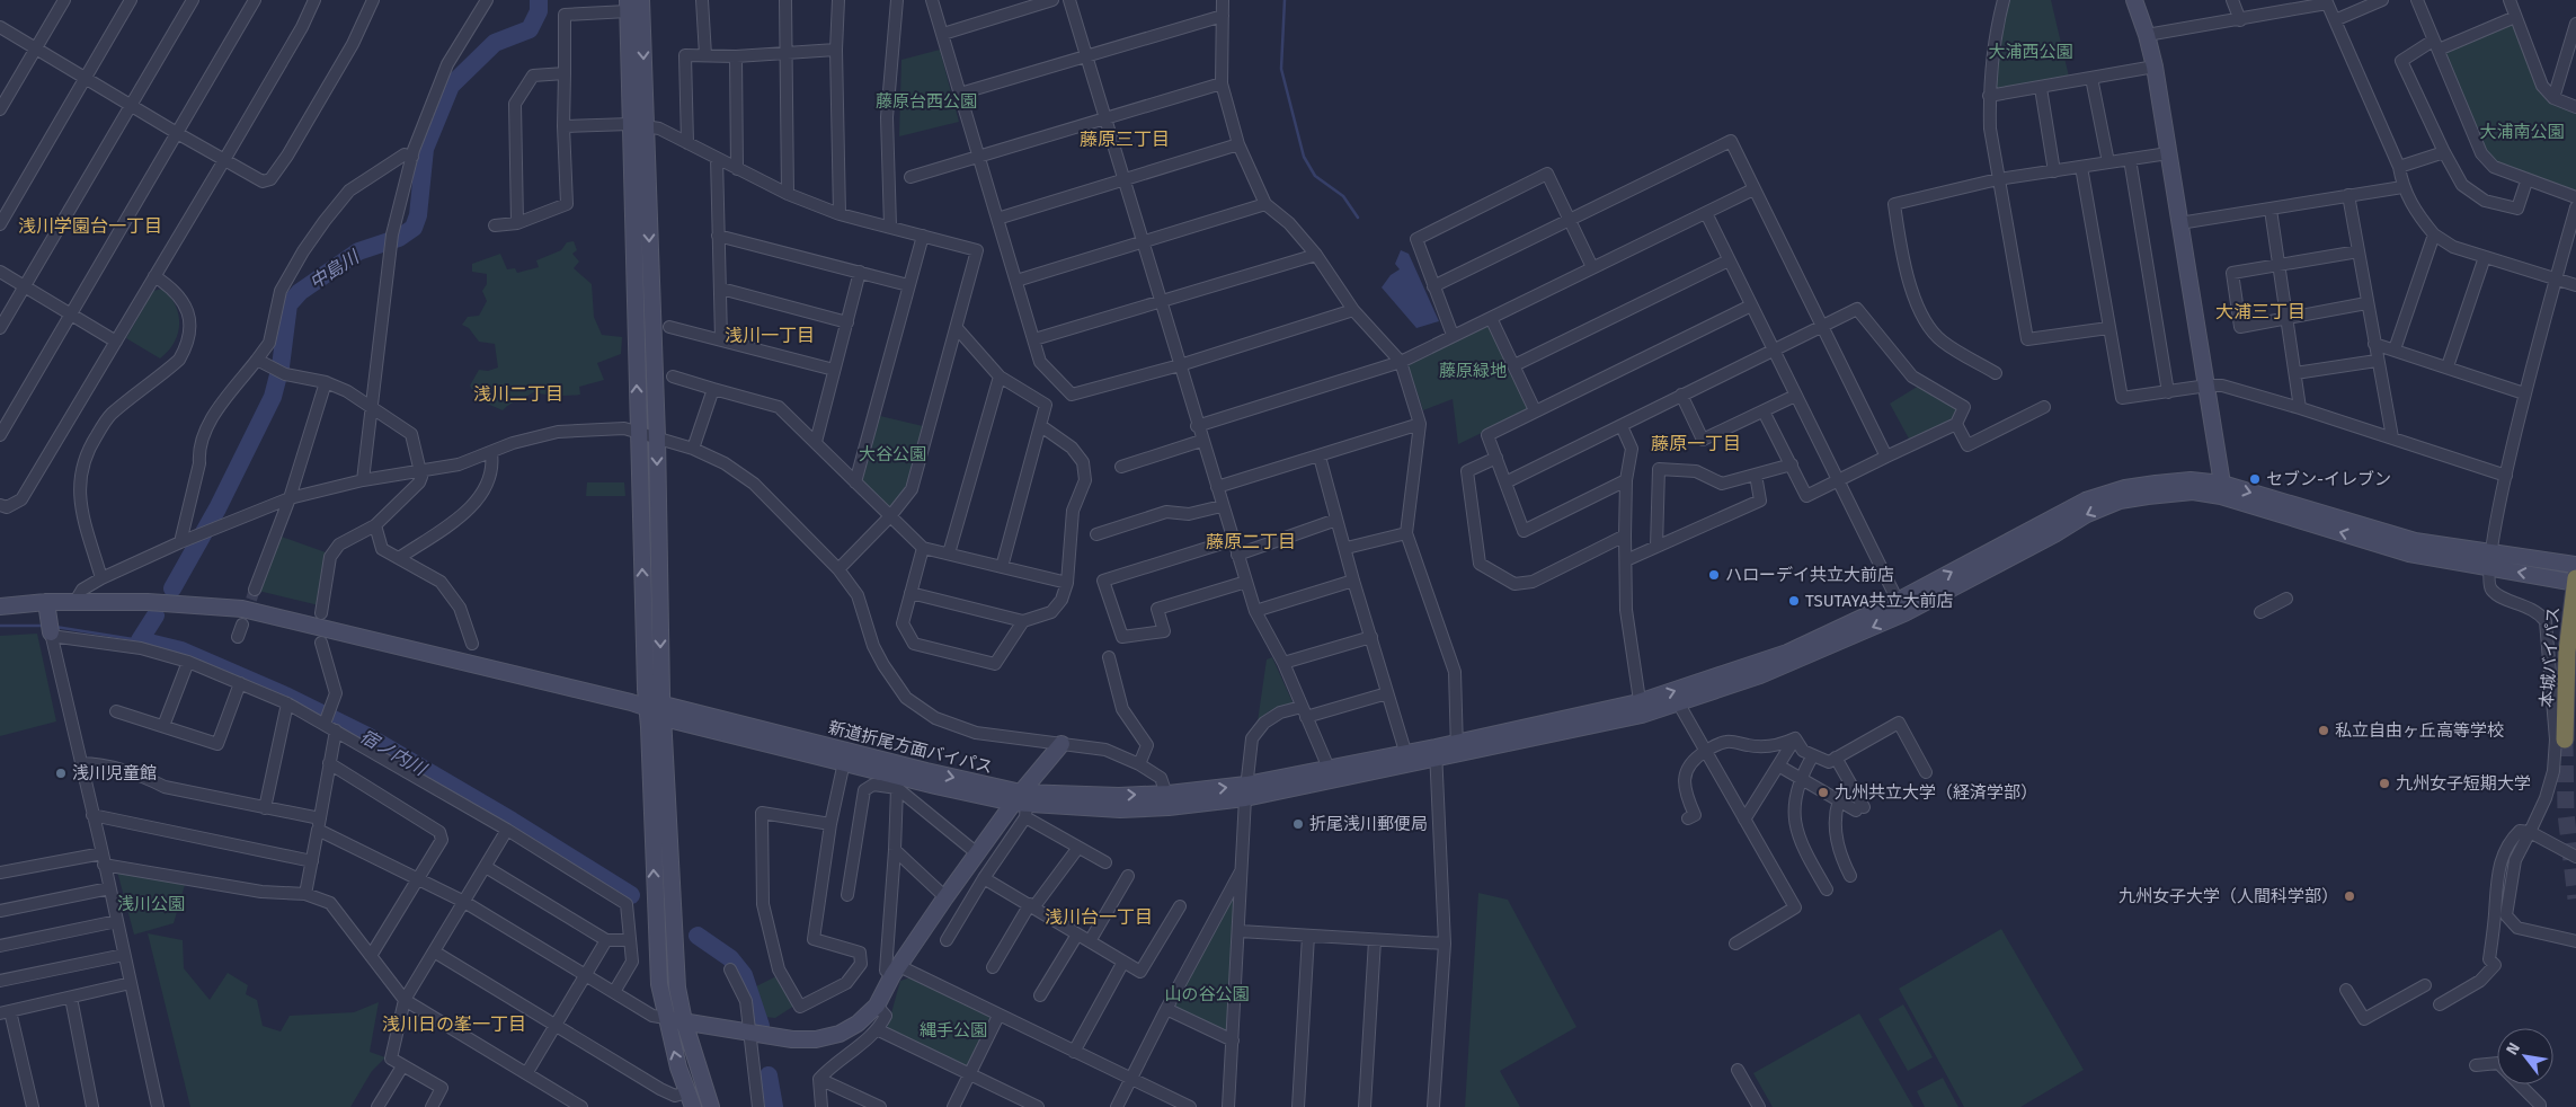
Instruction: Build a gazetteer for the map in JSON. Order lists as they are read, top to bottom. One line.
{"streets":{"highway":["本城バイパス"],"street":["新道折尾方面バイパス"]},"districts":["藤原三丁目","浅川学園台一丁目","大浦三丁目","浅川一丁目","浅川二丁目","藤原一丁目","藤原二丁目","浅川台一丁目","浅川日の峯一丁目"],"water":["中島川","宿ノ内川"],"parks":["大浦西公園","藤原台西公園","大浦南公園","藤原緑地","大谷公園","浅川公園","山の谷公園","縄手公園"],"places":["セブン-イレブン","ハローデイ共立大前店","TSUTAYA共立大前店","私立自由ヶ丘高等学校","浅川児童館","九州女子短期大学","九州共立大学（経済学部）","折尾浅川郵便局","九州女子大学（人間科学部）"],"north":"top left"}
